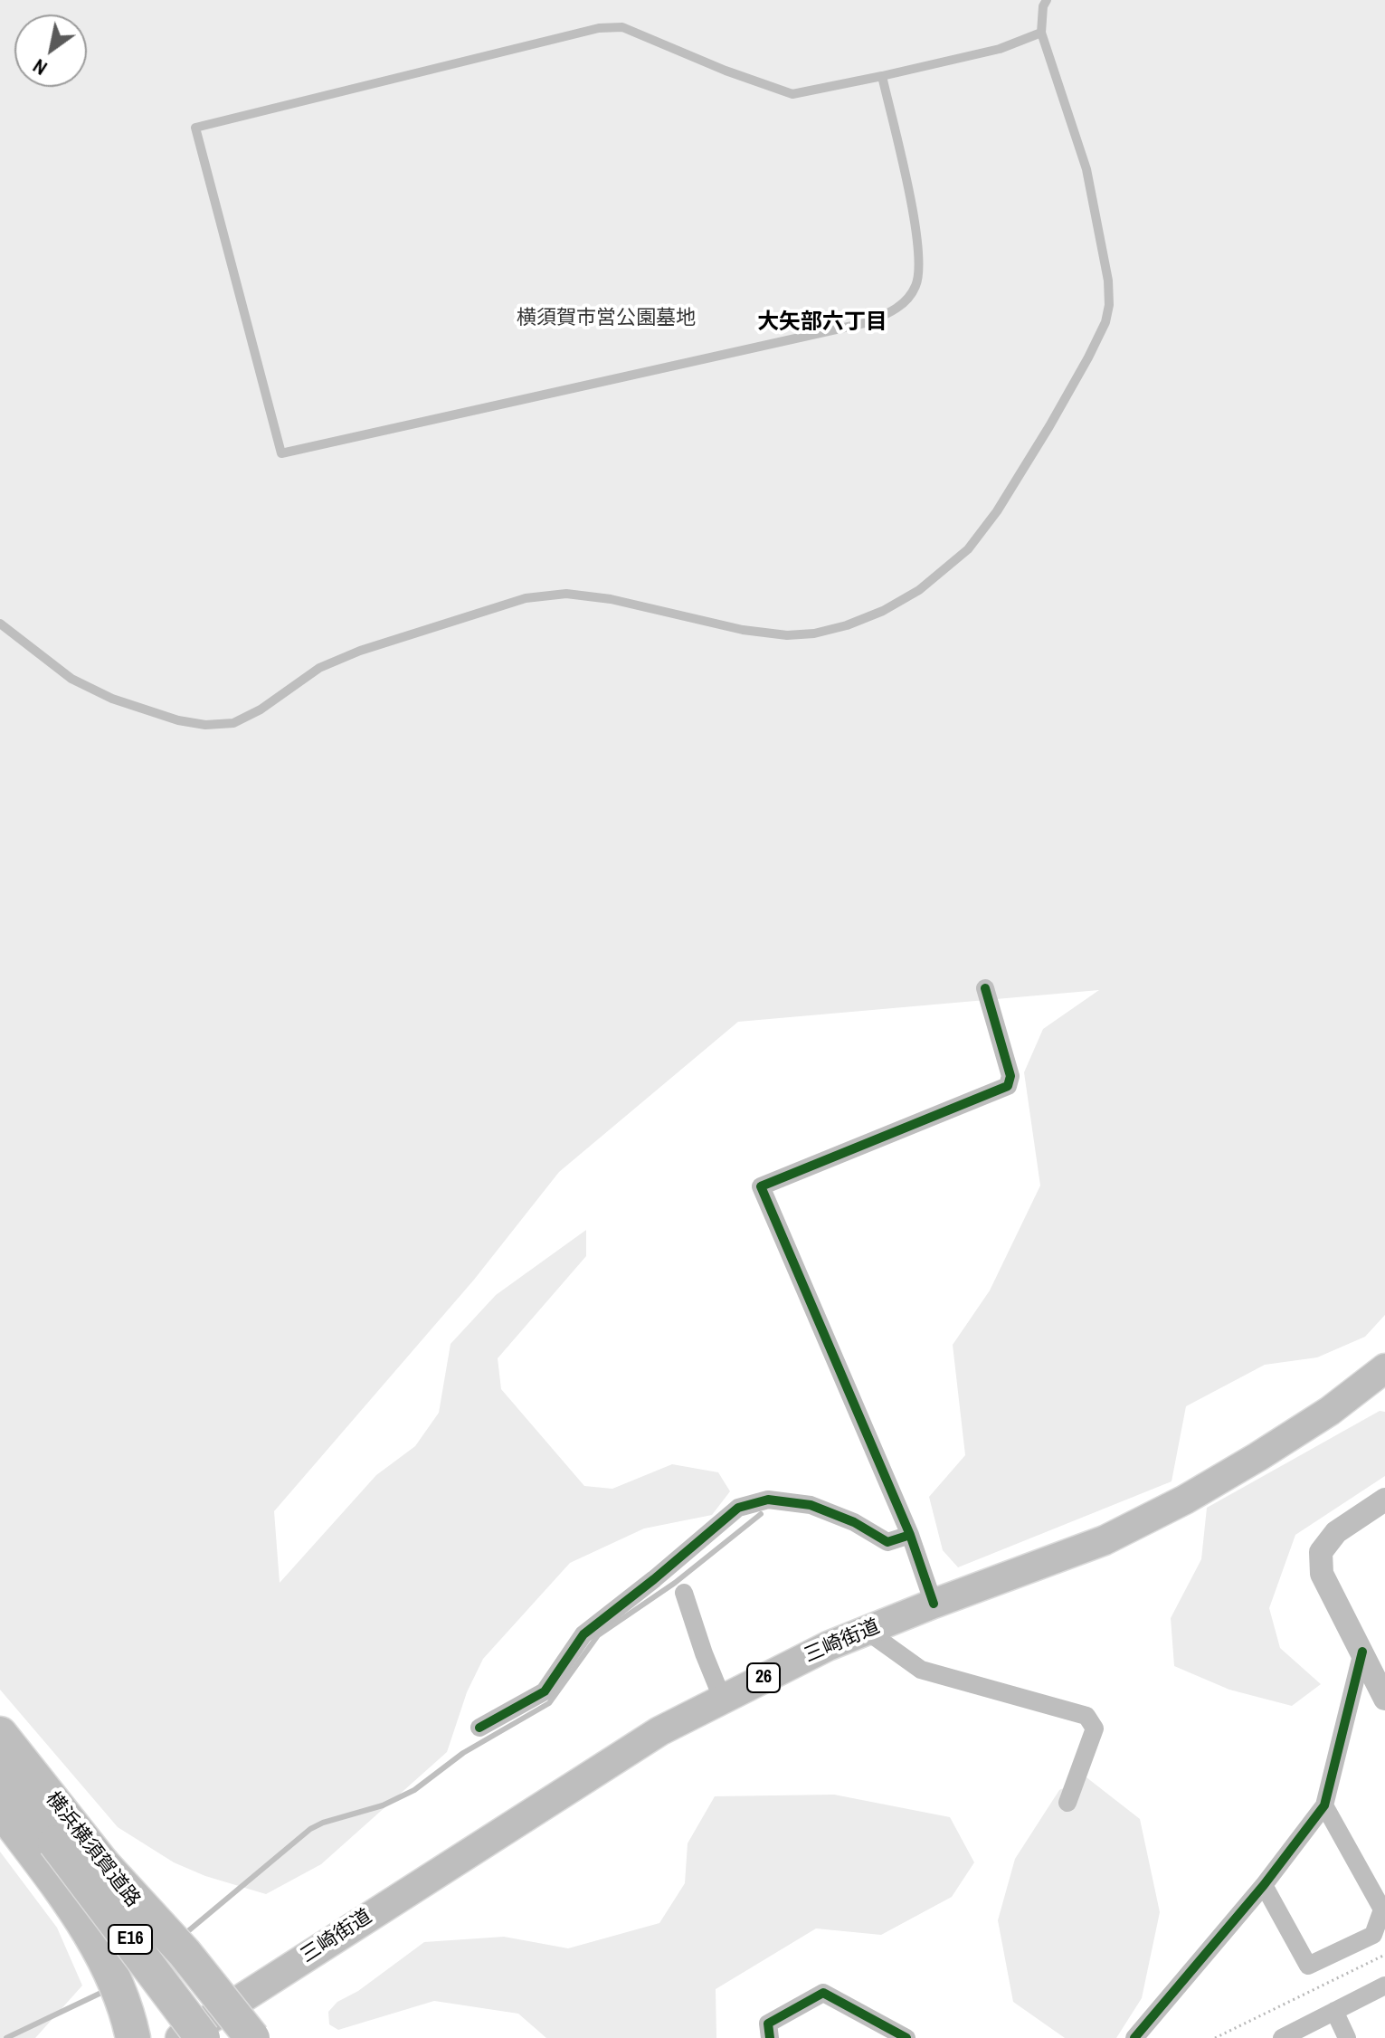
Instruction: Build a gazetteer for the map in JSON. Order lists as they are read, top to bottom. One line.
{"streets":{"highway":["横浜横須賀道路","E16"],"main road":["三崎街道","26"]},"districts":["大矢部六丁目"],"parks":["横須賀市営公園墓地"],"north":"bottom left"}
